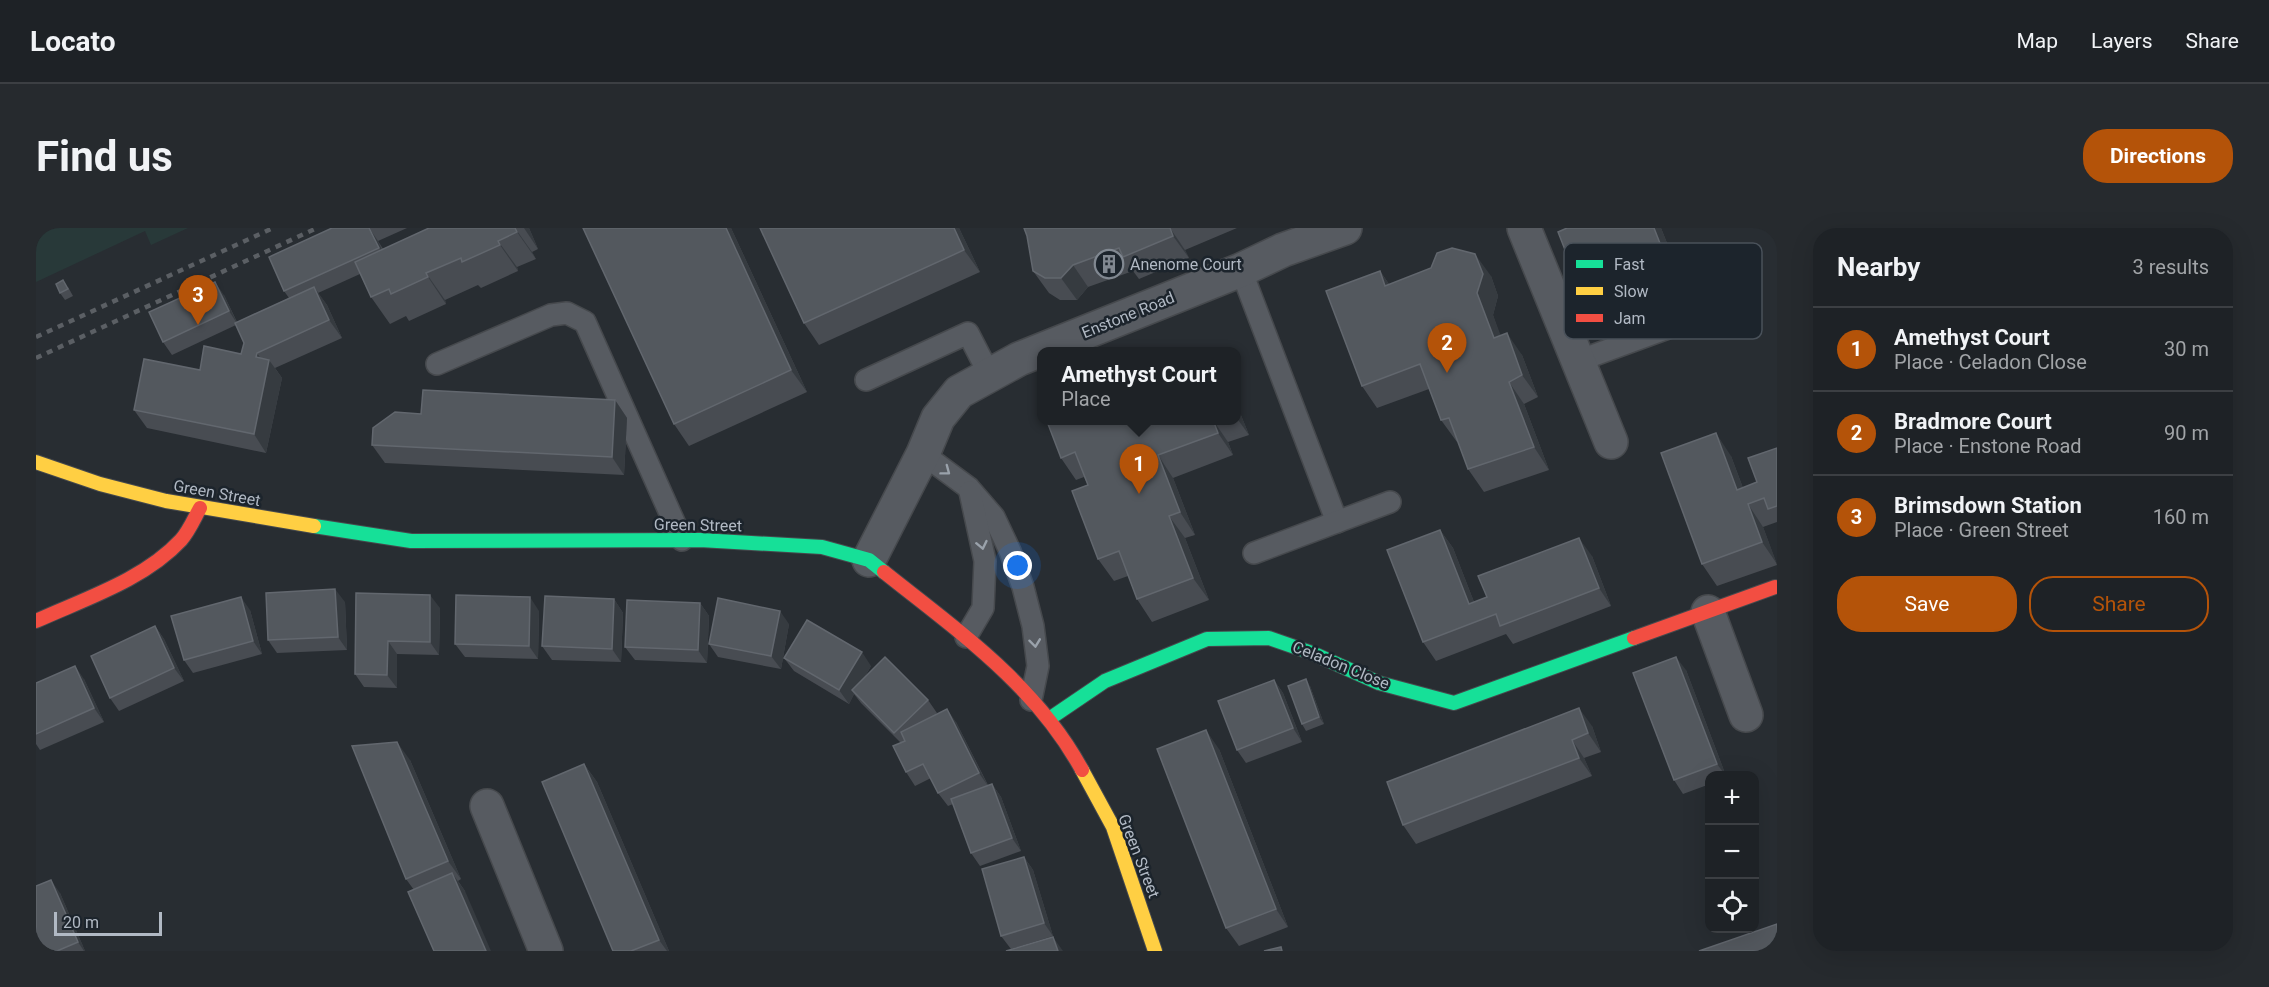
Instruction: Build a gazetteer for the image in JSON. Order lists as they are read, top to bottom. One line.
{"streets":{"street":["Enstone Road","Green Street","Celadon Close"]},"crossings":[["Enstone Road","Green Street"],["Green Street","Celadon Close"]],"places":{"building":["Anenome Court"]},"legend":["Fast","Slow","Jam"],"scale_bar":"20 m","page":{"header":"Locato","nav":["Map","Layers","Share"],"buttons":["Directions",["Save","Share"]],"title":"Find us","heading":["Nearby","3 results"],"pins":["3","2","1"],"list":[{"mark":"1","name":"Amethyst Court","note":"Place · Celadon Close","value":"30 m"},{"mark":"2","name":"Bradmore Court","note":"Place · Enstone Road","value":"90 m"},{"mark":"3","name":"Brimsdown Station","note":"Place · Green Street","value":"160 m"}],"popup":["Amethyst Court","Place"],"map_buttons":["+","−"],"scale":"20 m"}}
